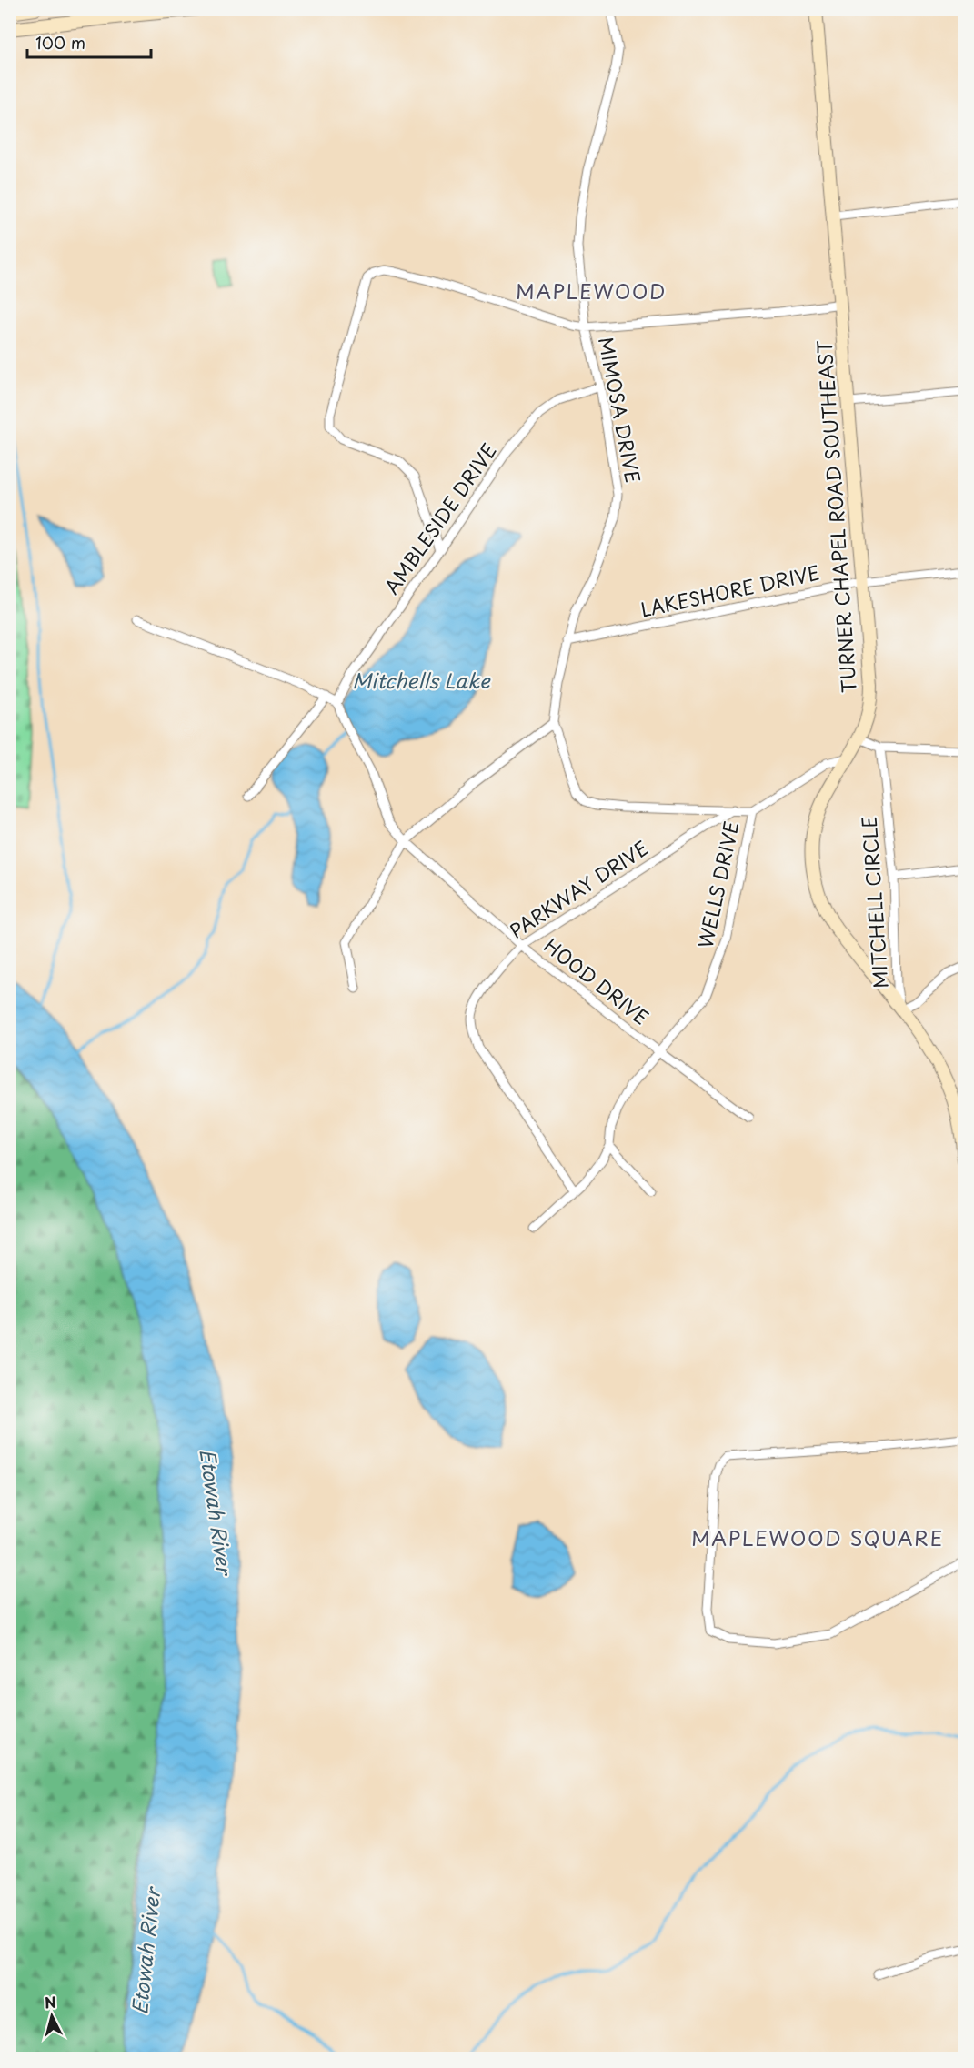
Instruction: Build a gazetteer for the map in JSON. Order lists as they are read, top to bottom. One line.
{"streets":{"street":["MIMOSA DRIVE","TURNER CHAPEL ROAD SOUTHEAST","AMBLESIDE DRIVE","LAKESHORE DRIVE","WELLS DRIVE","PARKWAY DRIVE","MITCHELL CIRCLE","HOOD DRIVE"]},"crossings":[["MIMOSA DRIVE","AMBLESIDE DRIVE"],["MIMOSA DRIVE","LAKESHORE DRIVE"],["MIMOSA DRIVE","WELLS DRIVE"],["MIMOSA DRIVE","PARKWAY DRIVE"],["TURNER CHAPEL ROAD SOUTHEAST","LAKESHORE DRIVE"],["TURNER CHAPEL ROAD SOUTHEAST","MITCHELL CIRCLE"],["WELLS DRIVE","PARKWAY DRIVE"],["WELLS DRIVE","HOOD DRIVE"],["PARKWAY DRIVE","HOOD DRIVE"]],"districts":["MAPLEWOOD","MAPLEWOOD SQUARE"],"water":["Mitchells Lake","Etowah River"],"scale_bar":"100 m","north":"top"}
